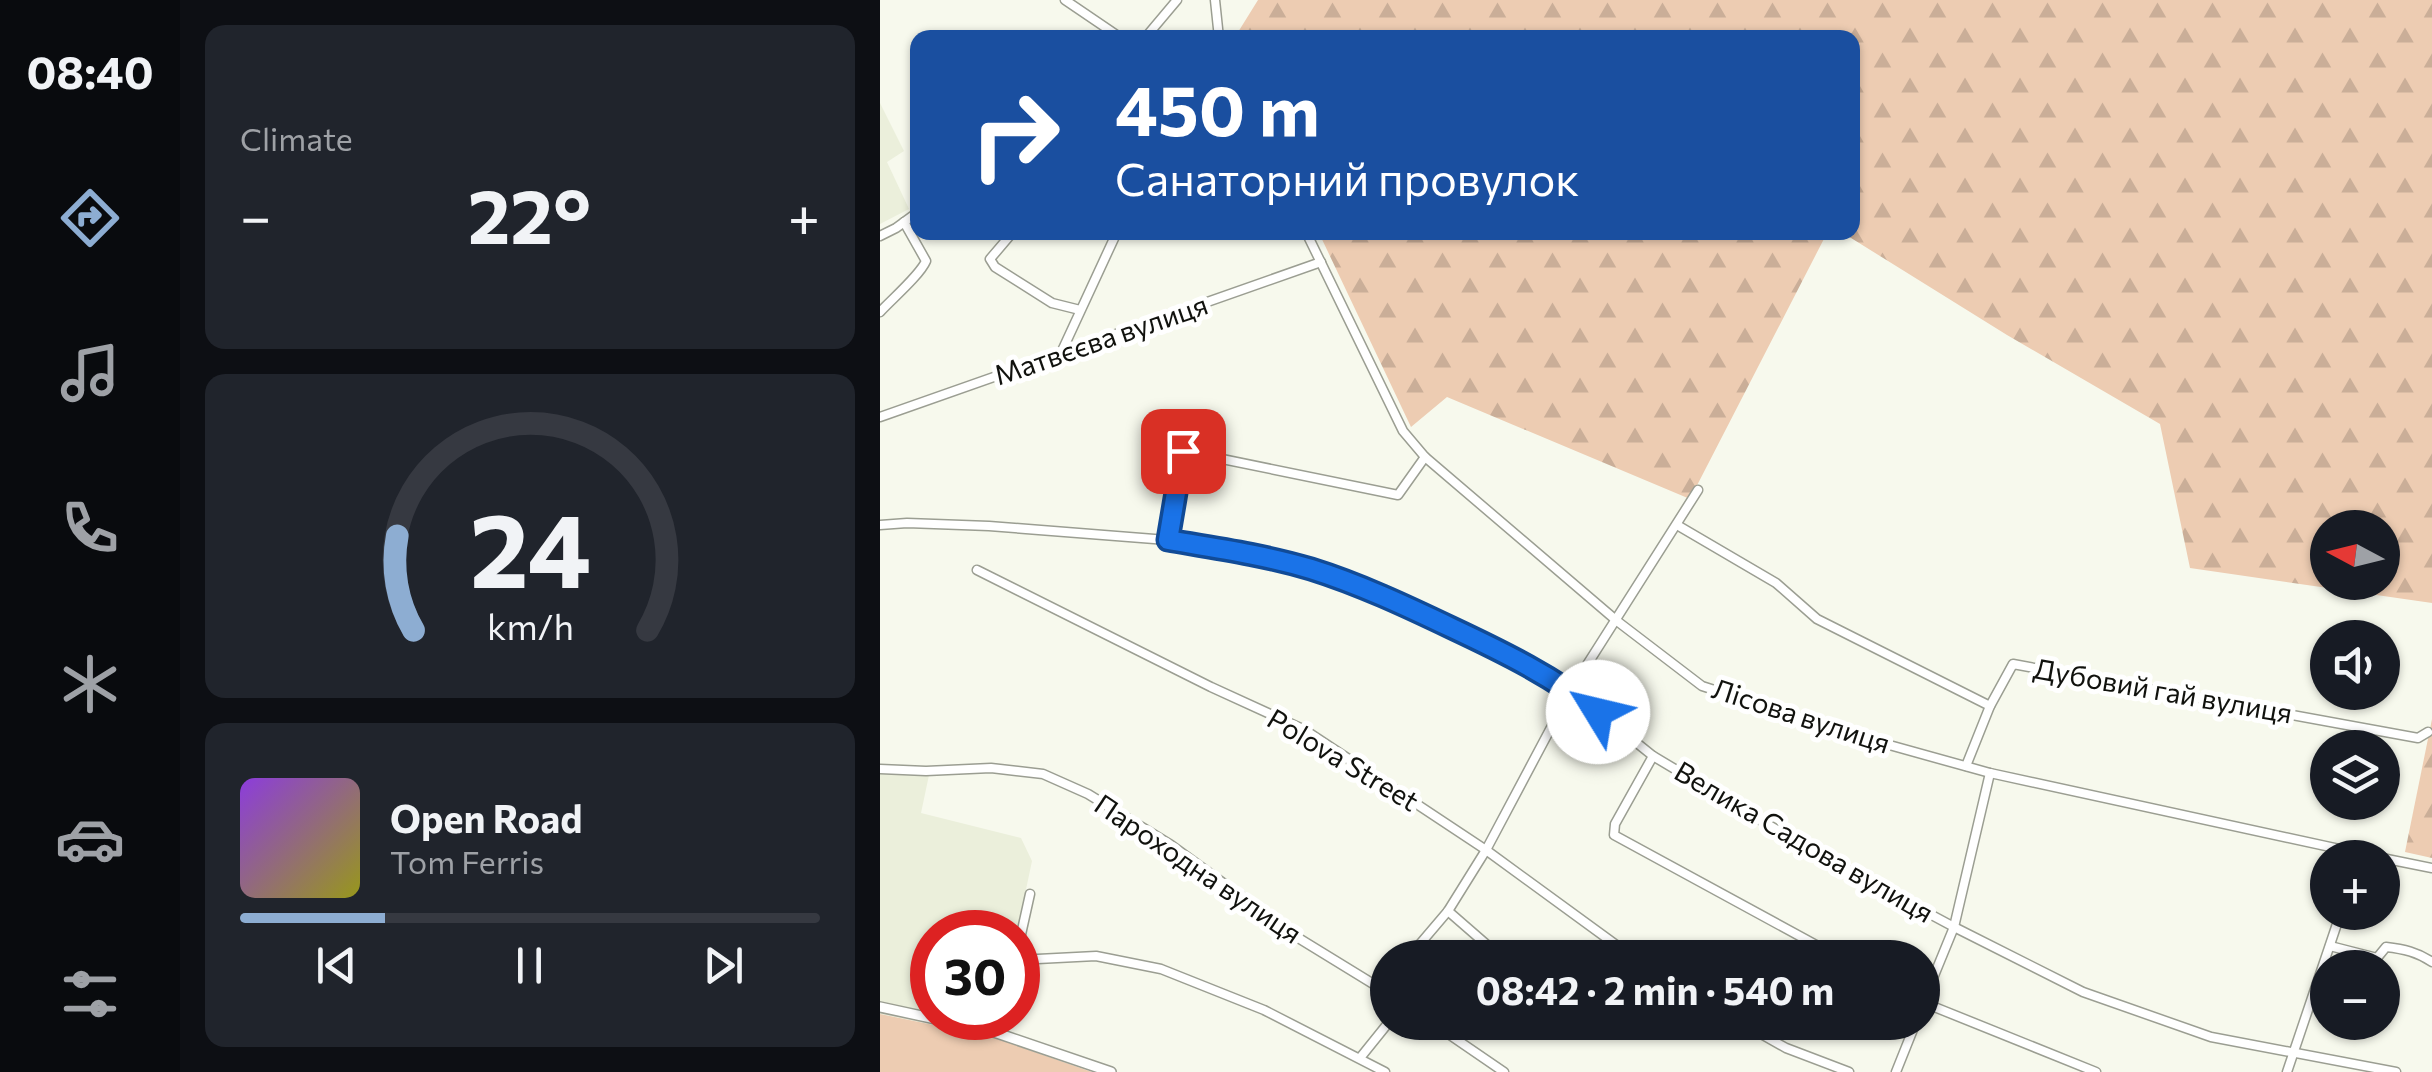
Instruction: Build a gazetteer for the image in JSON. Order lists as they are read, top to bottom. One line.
{"streets":{"street":["Матвєєва вулиця","Дубовий гай вулиця","Лісова вулиця","Polova Street","Велика Садова вулиця","Пароходна вулиця"]},"crossings":[["Матвєєва вулиця","Лісова вулиця"]],"north":"left","page":{"tabs":"08:40","tile":"Climate","turn":["450 m","Санаторний провулок"],"heat":["−","22°","+"],"map_buttons":["+","−"],"song":["Open Road","Tom Ferris"],"limit":"30","trip":"08:42 · 2 min · 540 m","gauge":["24","km/h"]}}
